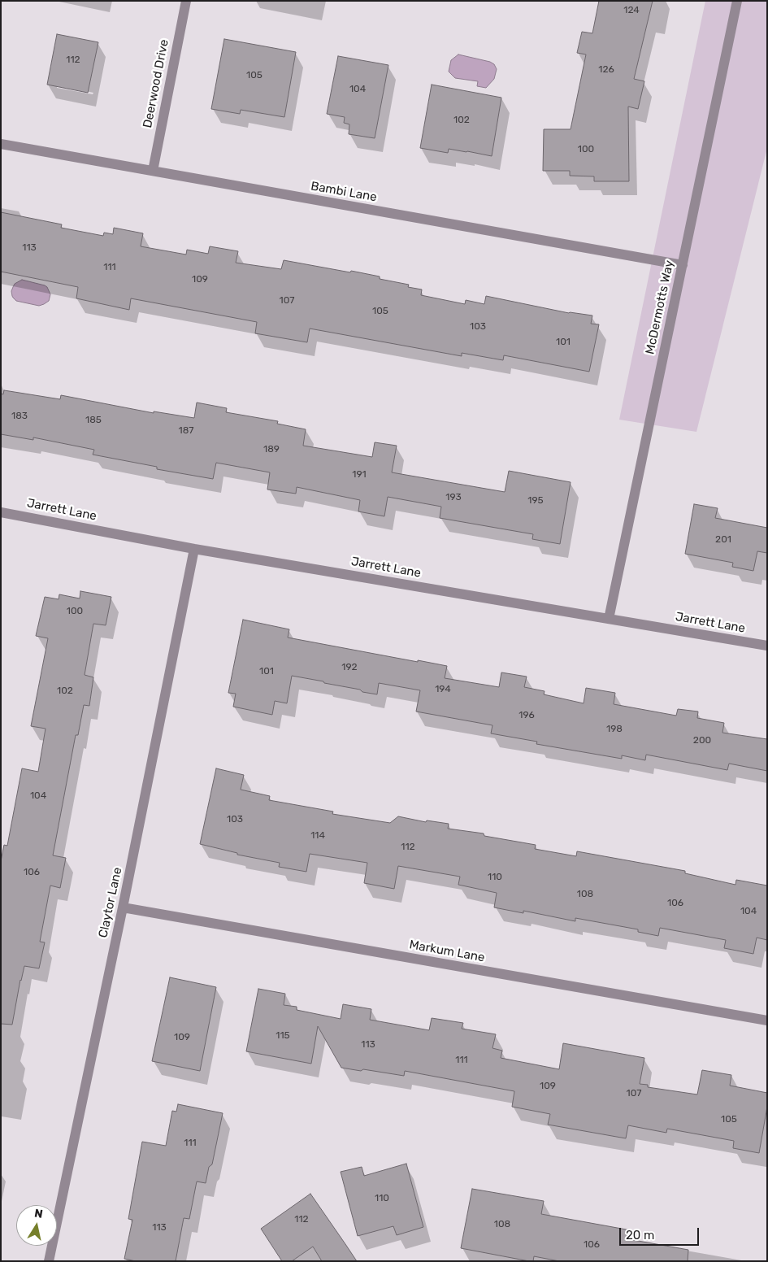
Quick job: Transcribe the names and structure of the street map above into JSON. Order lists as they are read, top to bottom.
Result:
{
  "streets": {
    "street": [
      "Deerwood Drive",
      "Bambi Lane",
      "McDermotts Way",
      "Jarrett Lane",
      "Claytor Lane",
      "Markum Lane"
    ]
  },
  "crossings": [
    ["Deerwood Drive", "Bambi Lane"],
    ["Bambi Lane", "McDermotts Way"],
    ["McDermotts Way", "Jarrett Lane"],
    ["Jarrett Lane", "Claytor Lane"],
    ["Claytor Lane", "Markum Lane"]
  ],
  "house_numbers": [
    "124",
    "112",
    "126",
    "105",
    "104",
    "102",
    "100",
    "113",
    "111",
    "109",
    "107",
    "105",
    "103",
    "101",
    "183",
    "185",
    "187",
    "189",
    "191",
    "193",
    "195",
    "201",
    "100",
    "192",
    "101",
    "194",
    "102",
    "196",
    "198",
    "200",
    "104",
    "103",
    "114",
    "112",
    "106",
    "110",
    "108",
    "106",
    "104",
    "115",
    "109",
    "113",
    "111",
    "109",
    "107",
    "105",
    "111",
    "110",
    "112",
    "108",
    "113",
    "106"
  ],
  "scale_bar": "20 m",
  "north": "top"
}
